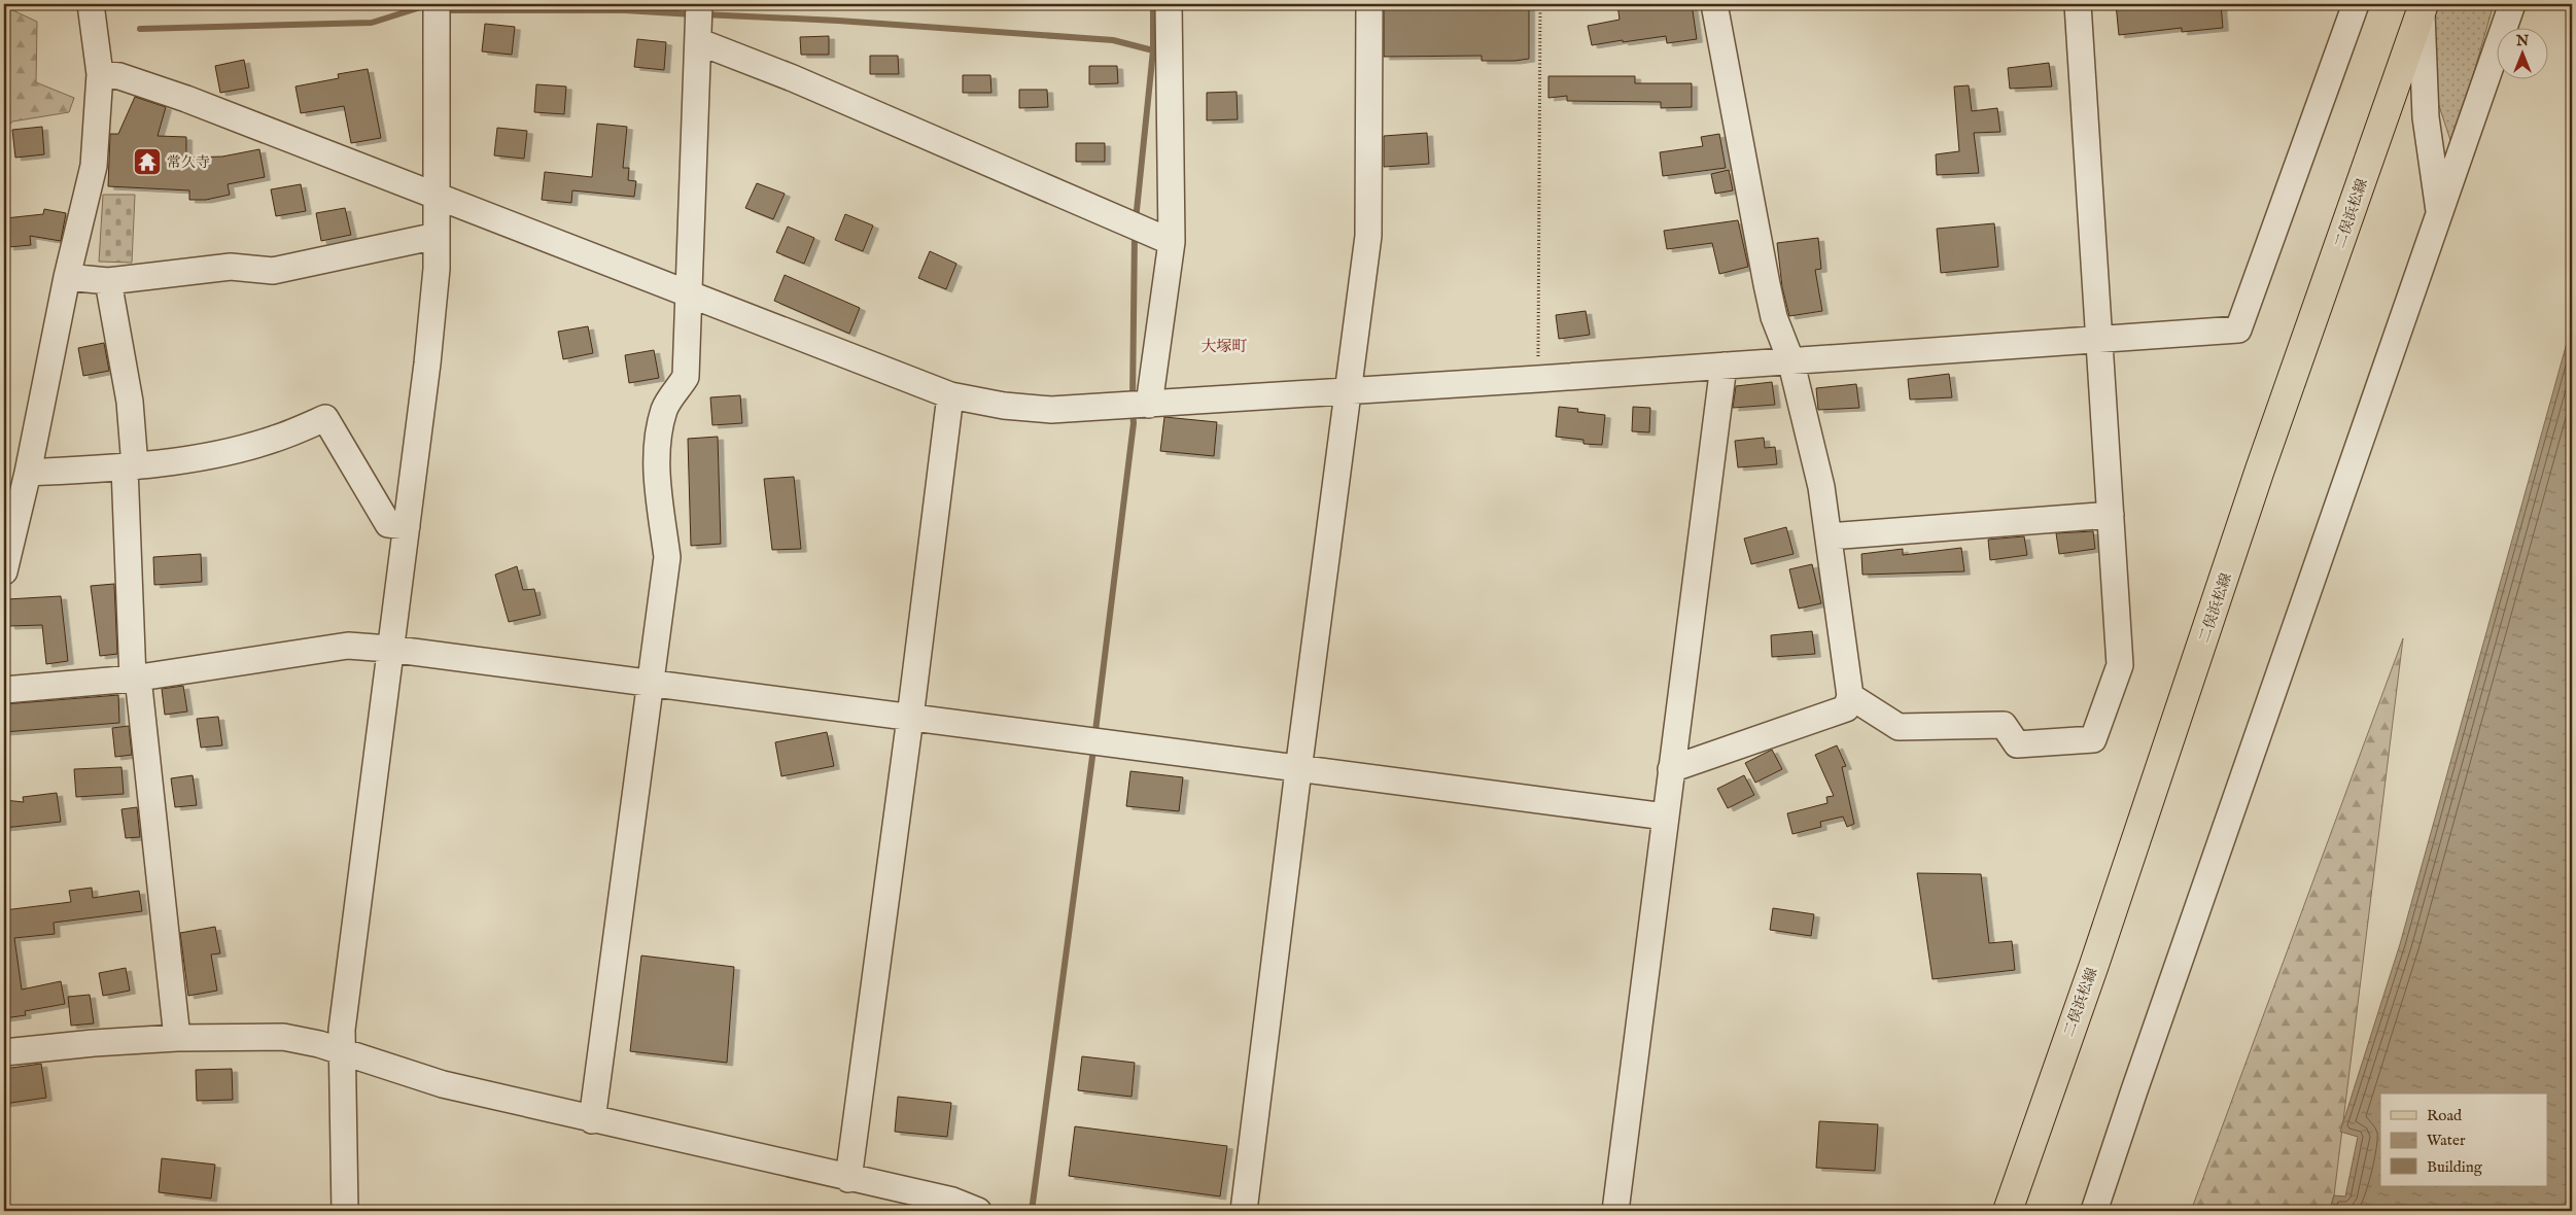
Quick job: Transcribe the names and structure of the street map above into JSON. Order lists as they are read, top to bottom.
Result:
{
  "streets": {
    "main road": ["二俣浜松線"]
  },
  "districts": ["大塚町"],
  "places": {
    "temple": ["常久寺"]
  },
  "legend": ["Road", "Water", "Building"],
  "north": "top"
}
